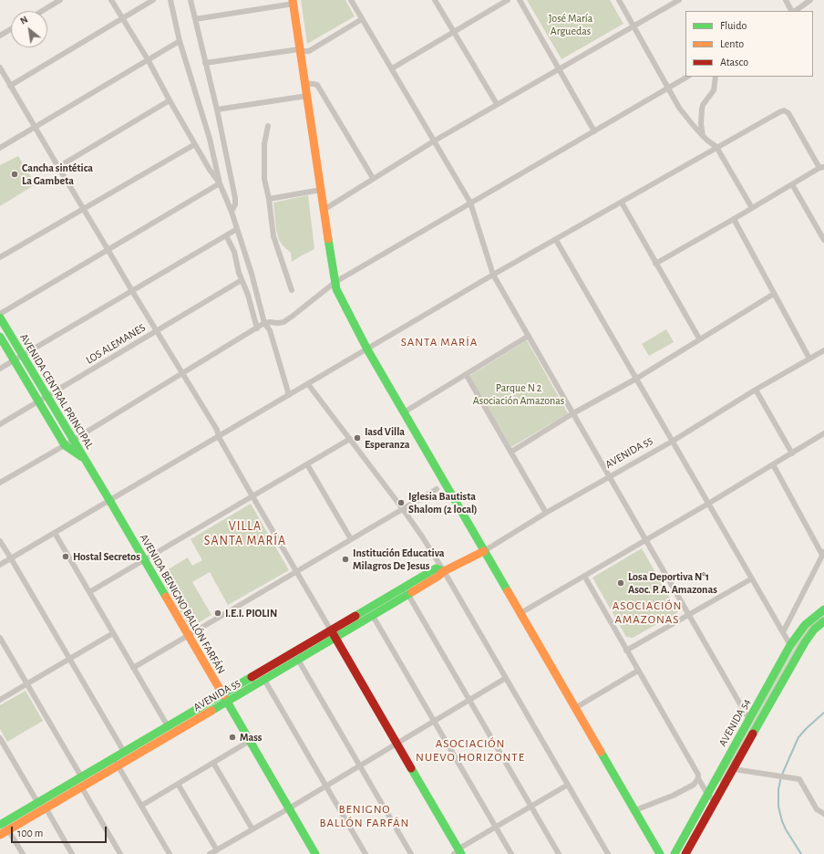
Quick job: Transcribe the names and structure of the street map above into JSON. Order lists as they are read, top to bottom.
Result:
{
  "streets": {
    "street": [
      "LOS ALEMANES",
      "AVENIDA CENTRAL PRINCIPAL",
      "AVENIDA 55",
      "AVENIDA BENIGNO BALLÓN FARFÁN",
      "AVENIDA 54"
    ]
  },
  "crossings": [
    ["LOS ALEMANES", "AVENIDA CENTRAL PRINCIPAL"],
    ["AVENIDA CENTRAL PRINCIPAL", "AVENIDA BENIGNO BALLÓN FARFÁN"],
    ["AVENIDA 55", "AVENIDA BENIGNO BALLÓN FARFÁN"]
  ],
  "districts": [
    "SANTA MARÍA",
    "VILLA SANTA MARÍA",
    "ASOCIACIÓN AMAZONAS",
    "ASOCIACIÓN NUEVO HORIZONTE",
    "BENIGNO BALLÓN FARFÁN"
  ],
  "parks": ["José María Arguedas", "Parque N 2 Asociación Amazonas"],
  "places": [
    "Cancha sintética La Gambeta",
    "Iasd Villa Esperanza",
    "Iglesia Bautista Shalom (2 local)",
    "Hostal Secretos",
    "Institución Educativa Milagros De Jesus",
    "Losa Deportiva N°1 Asoc. P. A. Amazonas",
    "I.E.I. PIOLIN",
    "Mass"
  ],
  "legend": ["Fluido", "Lento", "Atasco"],
  "scale_bar": "100 m",
  "north": "top left"
}
